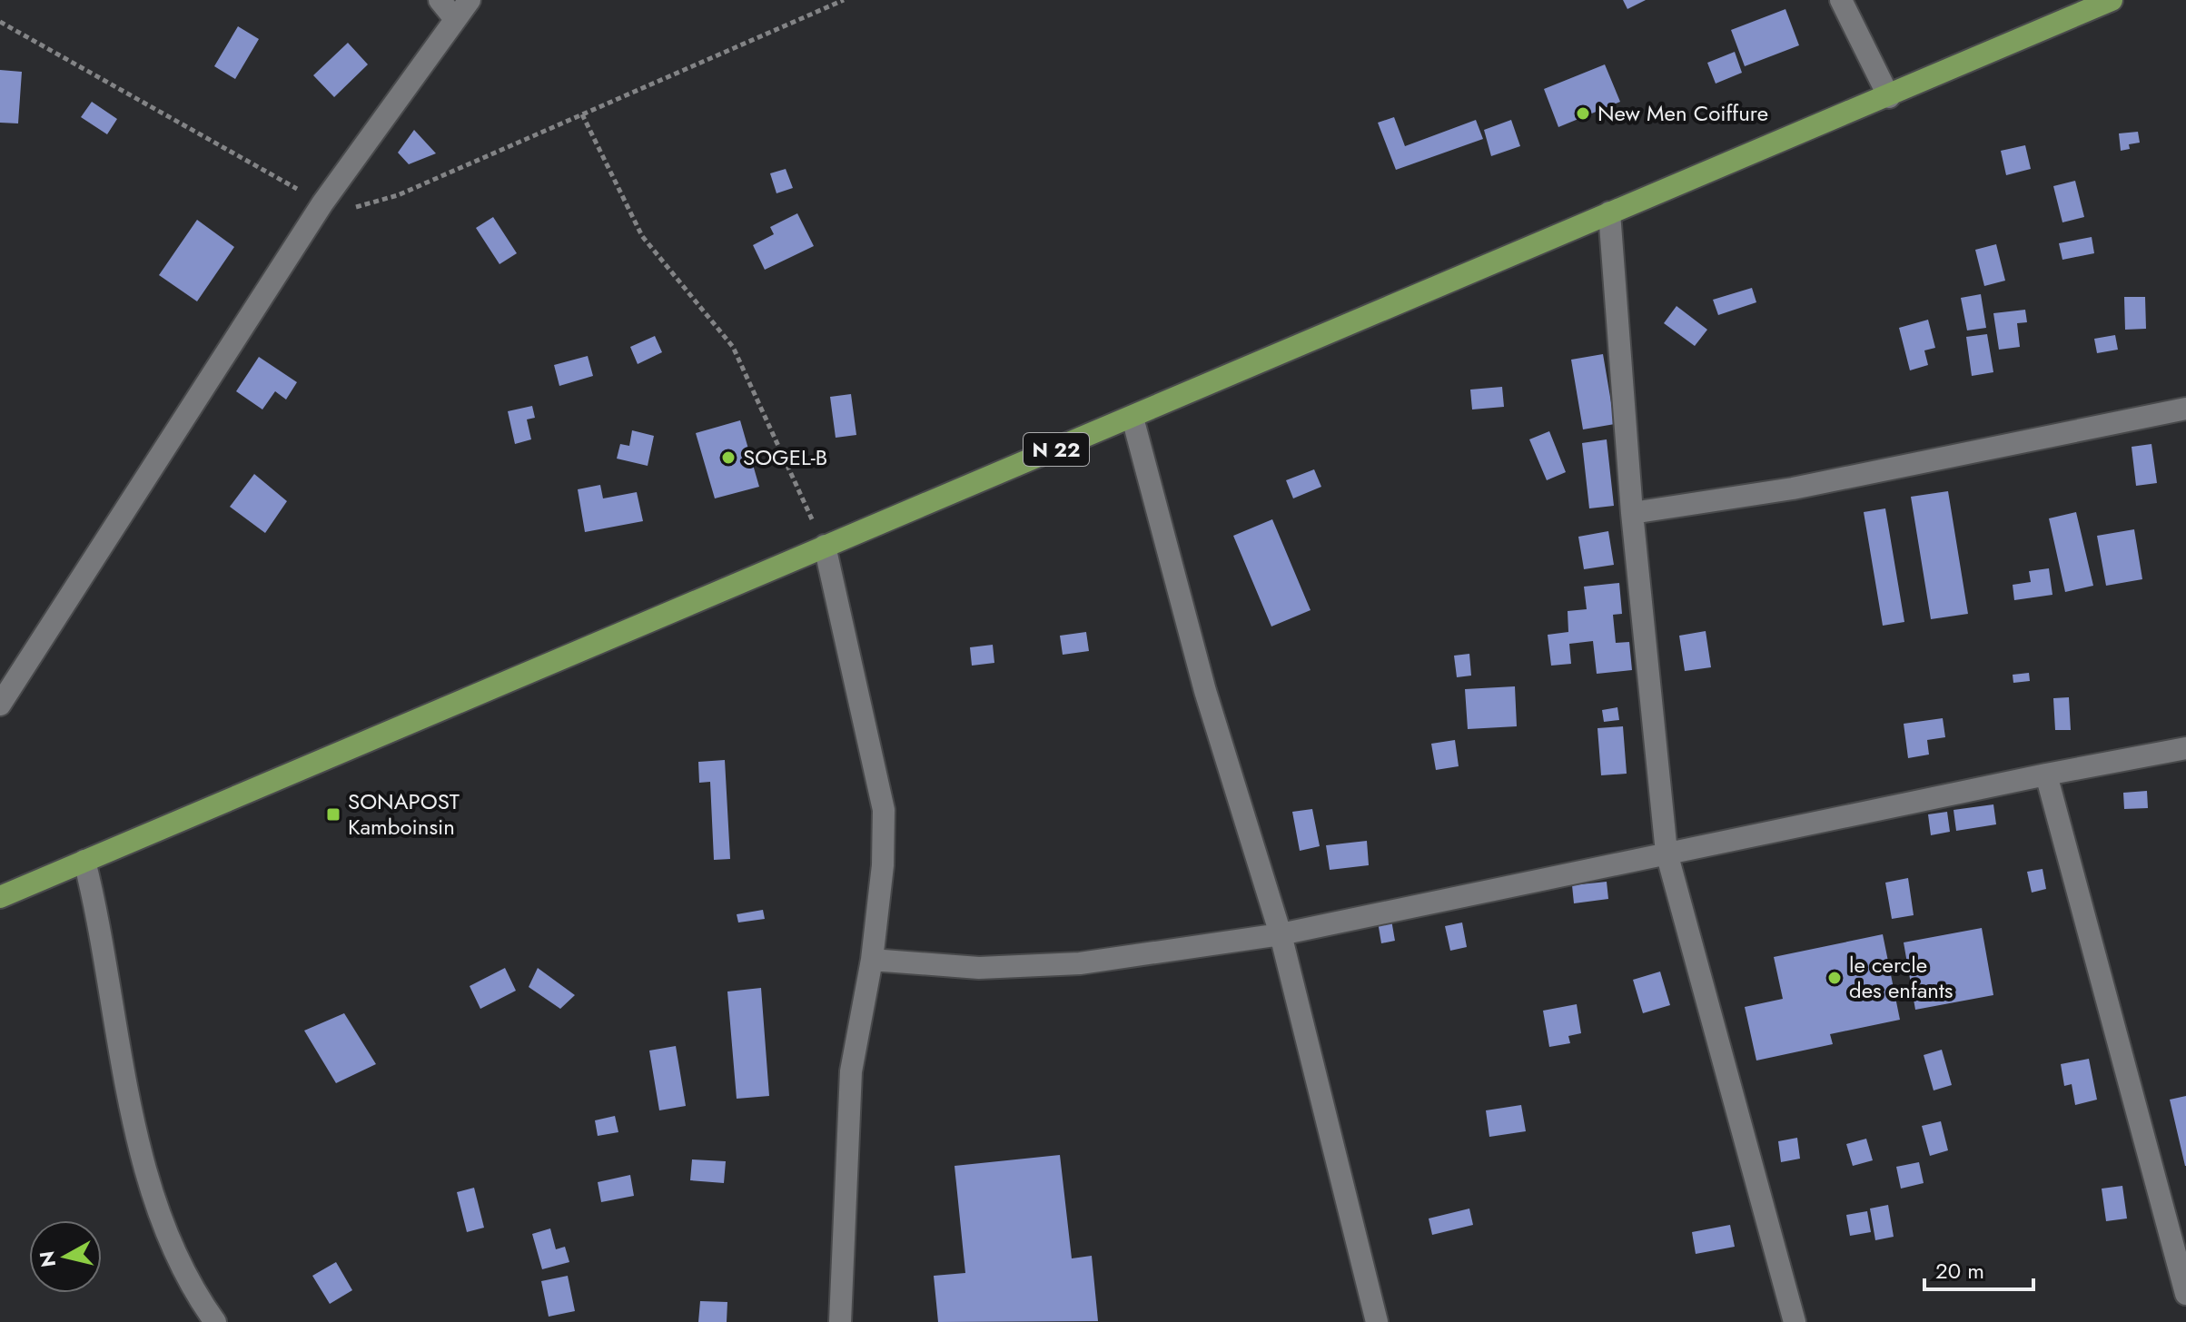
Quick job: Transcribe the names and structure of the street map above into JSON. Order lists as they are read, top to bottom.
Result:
{
  "streets": {
    "main road": ["N 22"]
  },
  "places": {
    "other": ["New Men Coiffure", "SOGEL-B", "le cercle des enfants"],
    "transit": ["SONAPOST Kamboinsin"]
  },
  "scale_bar": "20 m",
  "north": "left"
}
